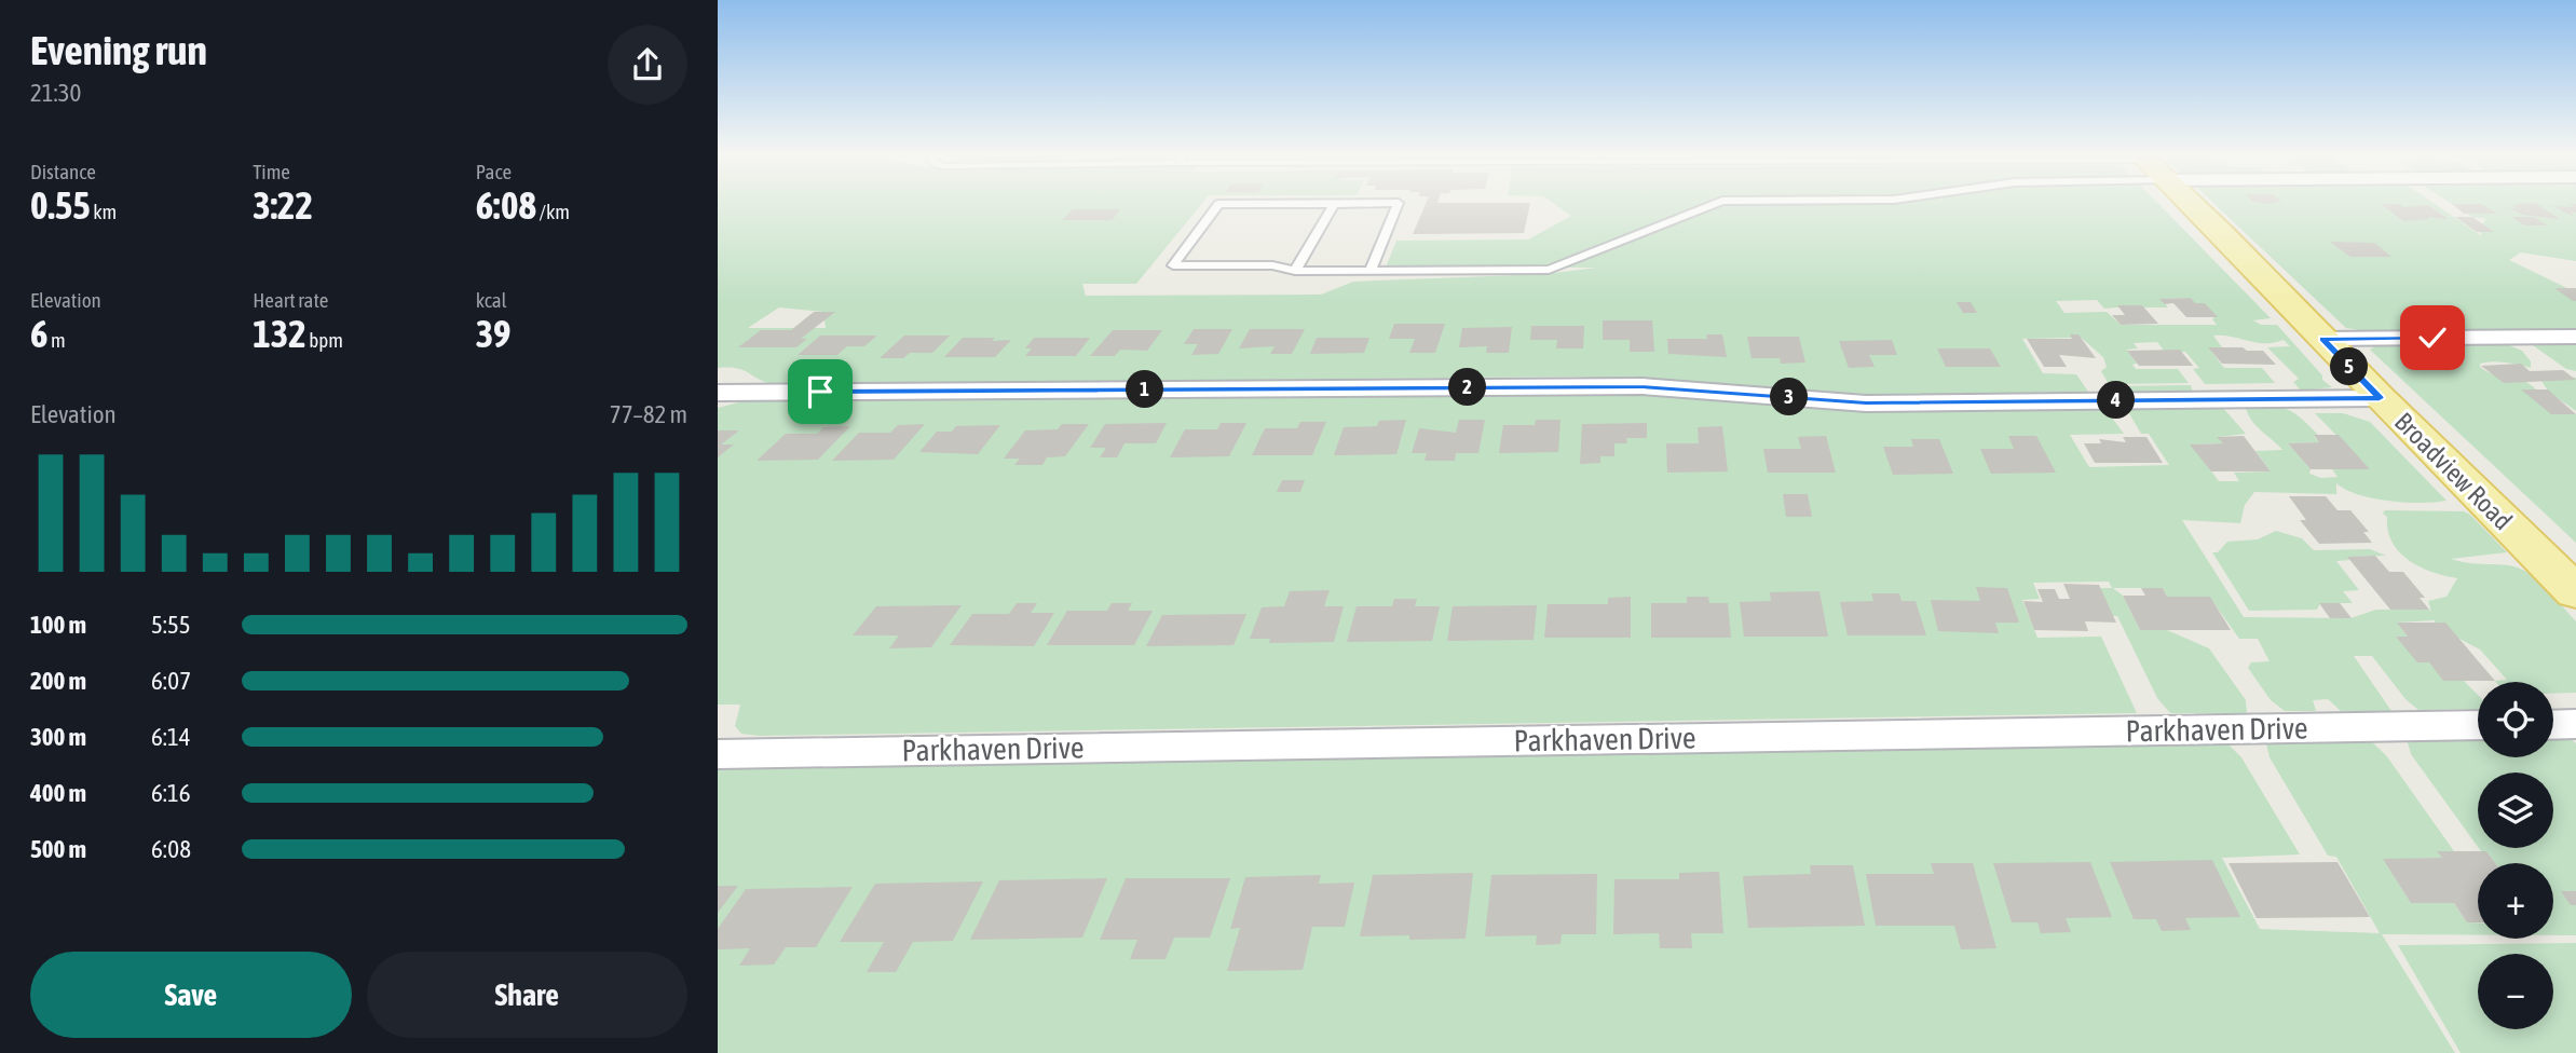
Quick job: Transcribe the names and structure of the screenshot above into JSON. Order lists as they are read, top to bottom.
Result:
{
  "streets": {
    "main road": ["Broadview Road"],
    "street": ["Parkhaven Drive"]
  },
  "page": {
    "heading": ["Evening run", "21:30"],
    "stats": [
      ["Distance", "0.55 km"],
      ["Time", "3:22"],
      ["Pace", "6:08 /km"],
      ["Elevation", "6 m"],
      ["Heart rate", "132 bpm"],
      ["kcal", "39"]
    ],
    "pins": [
      "5",
      "2",
      "1",
      "3",
      "4"
    ],
    "chart": ["Elevation", "77–82 m"],
    "list": [
      {
        "name": "100 m",
        "note": "5:55"
      },
      {
        "name": "200 m",
        "note": "6:07"
      },
      {
        "name": "300 m",
        "note": "6:14"
      },
      {
        "name": "400 m",
        "note": "6:16"
      },
      {
        "name": "500 m",
        "note": "6:08"
      }
    ],
    "map_buttons": ["+", "−"],
    "buttons": ["Save", "Share"]
  }
}
